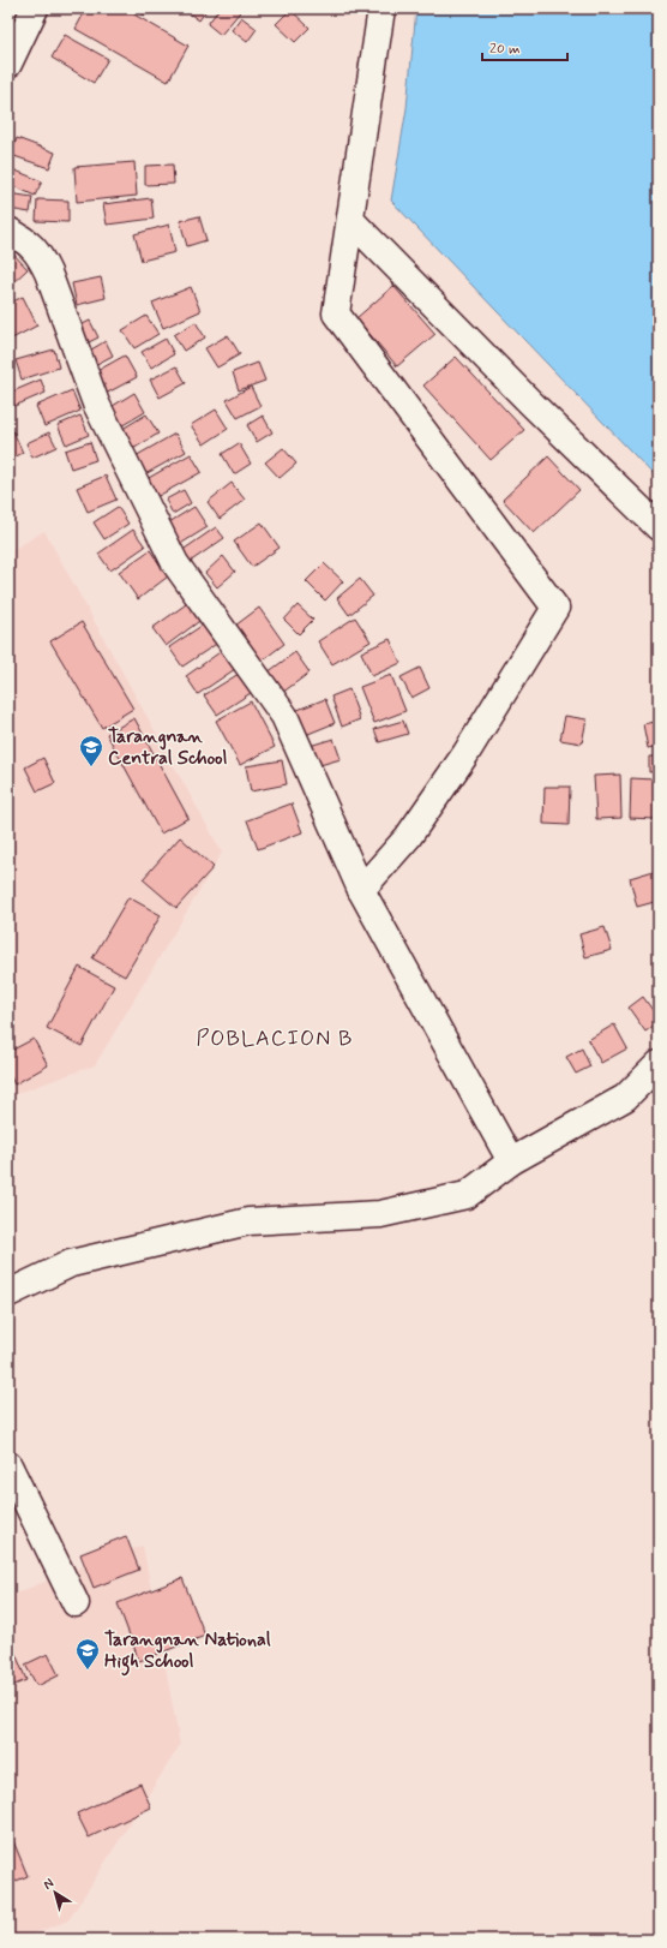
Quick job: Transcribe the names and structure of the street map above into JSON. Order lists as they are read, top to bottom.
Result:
{
  "districts": ["POBLACION B"],
  "places": {
    "school or university": ["Tarangnan Central School", "Tarangnan National High School"]
  },
  "scale_bar": "20 m",
  "north": "top left"
}
